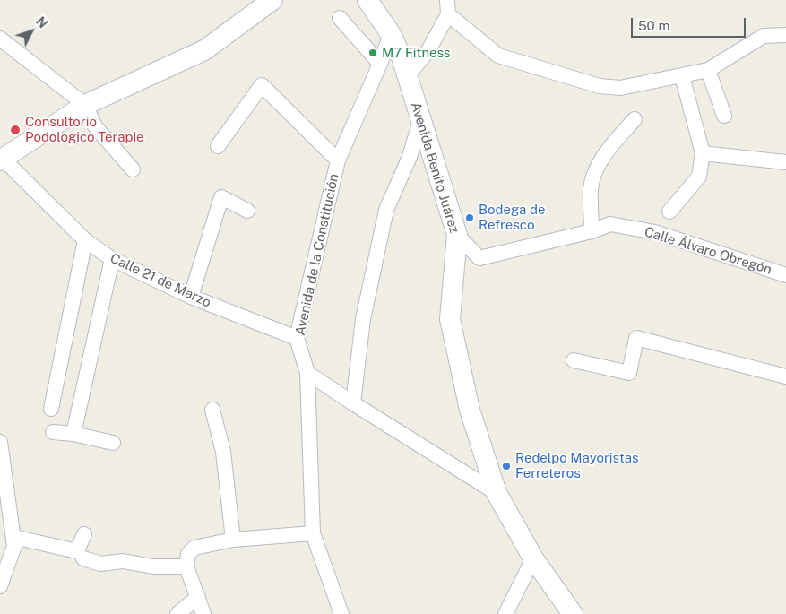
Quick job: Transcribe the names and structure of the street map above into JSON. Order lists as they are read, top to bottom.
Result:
{
  "streets": {
    "main road": ["Avenida Benito Juárez"],
    "street": ["Calle Álvaro Obregón", "Avenida de la Constitución", "Calle 21 de Marzo"]
  },
  "crossings": [
    ["Avenida Benito Juárez", "Calle Álvaro Obregón"],
    ["Avenida Benito Juárez", "Avenida de la Constitución"],
    ["Avenida de la Constitución", "Calle 21 de Marzo"]
  ],
  "places": [
    "M7 Fitness",
    "Consultorio Podologico Terapie",
    "Bodega de Refresco",
    "Redelpo Mayoristas Ferreteros"
  ],
  "scale_bar": "50 m",
  "north": "top right"
}
